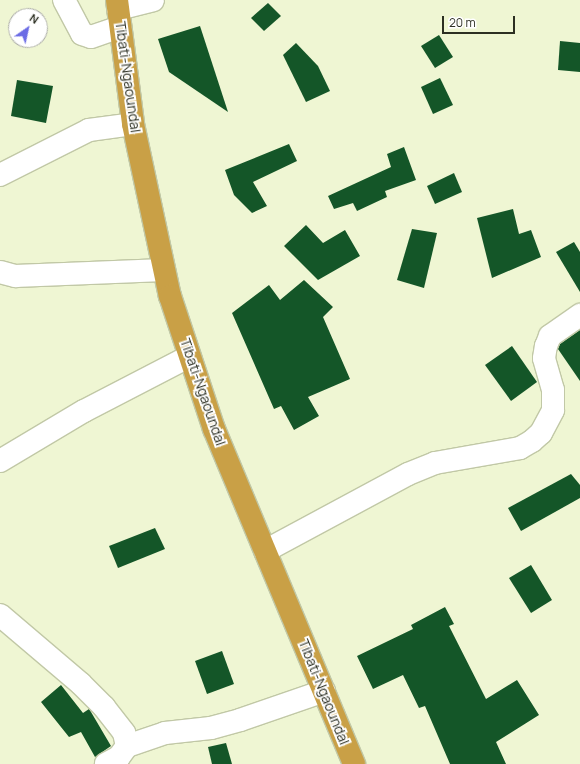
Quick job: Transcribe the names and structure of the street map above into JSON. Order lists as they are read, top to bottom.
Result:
{
  "streets": {
    "highway": ["Tibati-Ngaoundal"]
  },
  "scale_bar": "20 m",
  "north": "top right"
}
